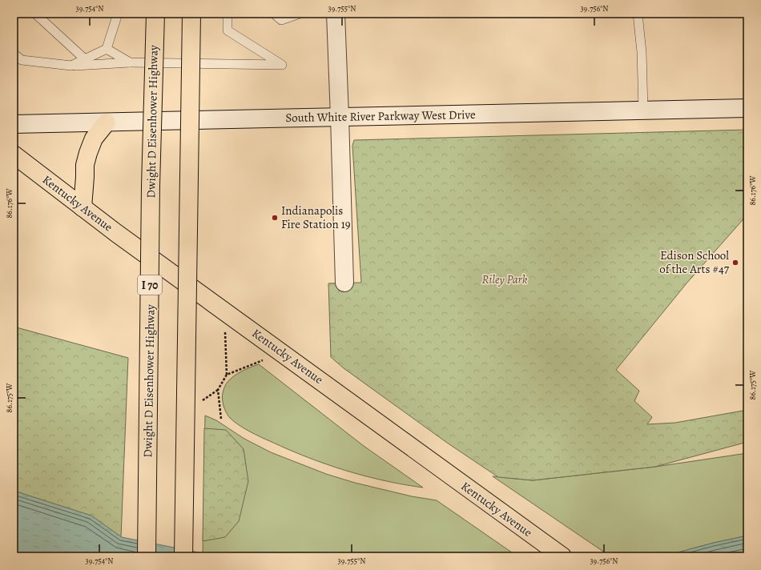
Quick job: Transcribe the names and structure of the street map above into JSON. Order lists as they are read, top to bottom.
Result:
{
  "streets": {
    "main road": ["Dwight D Eisenhower Highway", "Kentucky Avenue", "I 70"],
    "street": ["South White River Parkway West Drive"]
  },
  "parks": ["Riley Park"],
  "places": ["Indianapolis Fire Station 19", "Edison School of the Arts #47"],
  "coordinates": [
    "39.754°N",
    "39.755°N",
    "39.756°N",
    "86.176°W",
    "86.175°W"
  ]
}
